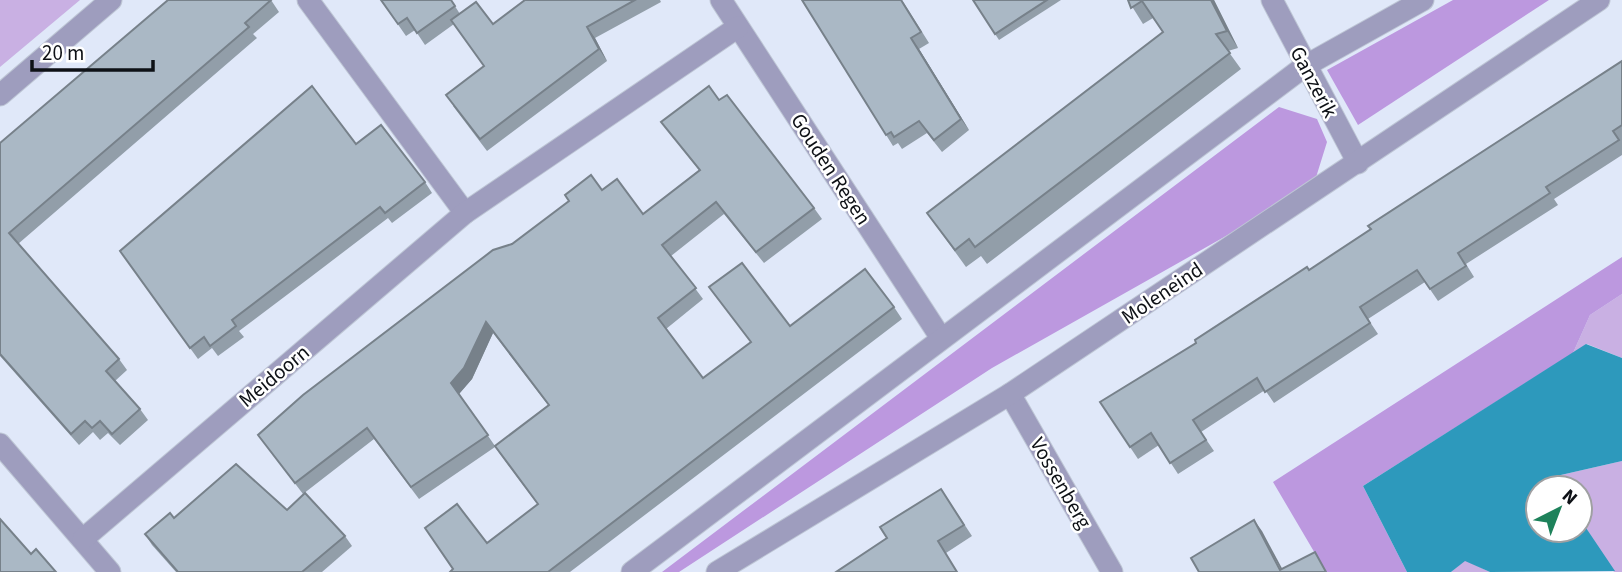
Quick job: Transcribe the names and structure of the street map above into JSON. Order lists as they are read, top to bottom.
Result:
{
  "streets": {
    "street": [
      "Ganzerik",
      "Gouden Regen",
      "Moleneind",
      "Meidoorn",
      "Vossenberg"
    ]
  },
  "crossings": [
    ["Ganzerik", "Moleneind"],
    ["Gouden Regen", "Meidoorn"],
    ["Moleneind", "Vossenberg"]
  ],
  "scale_bar": "20 m",
  "north": "top right"
}
